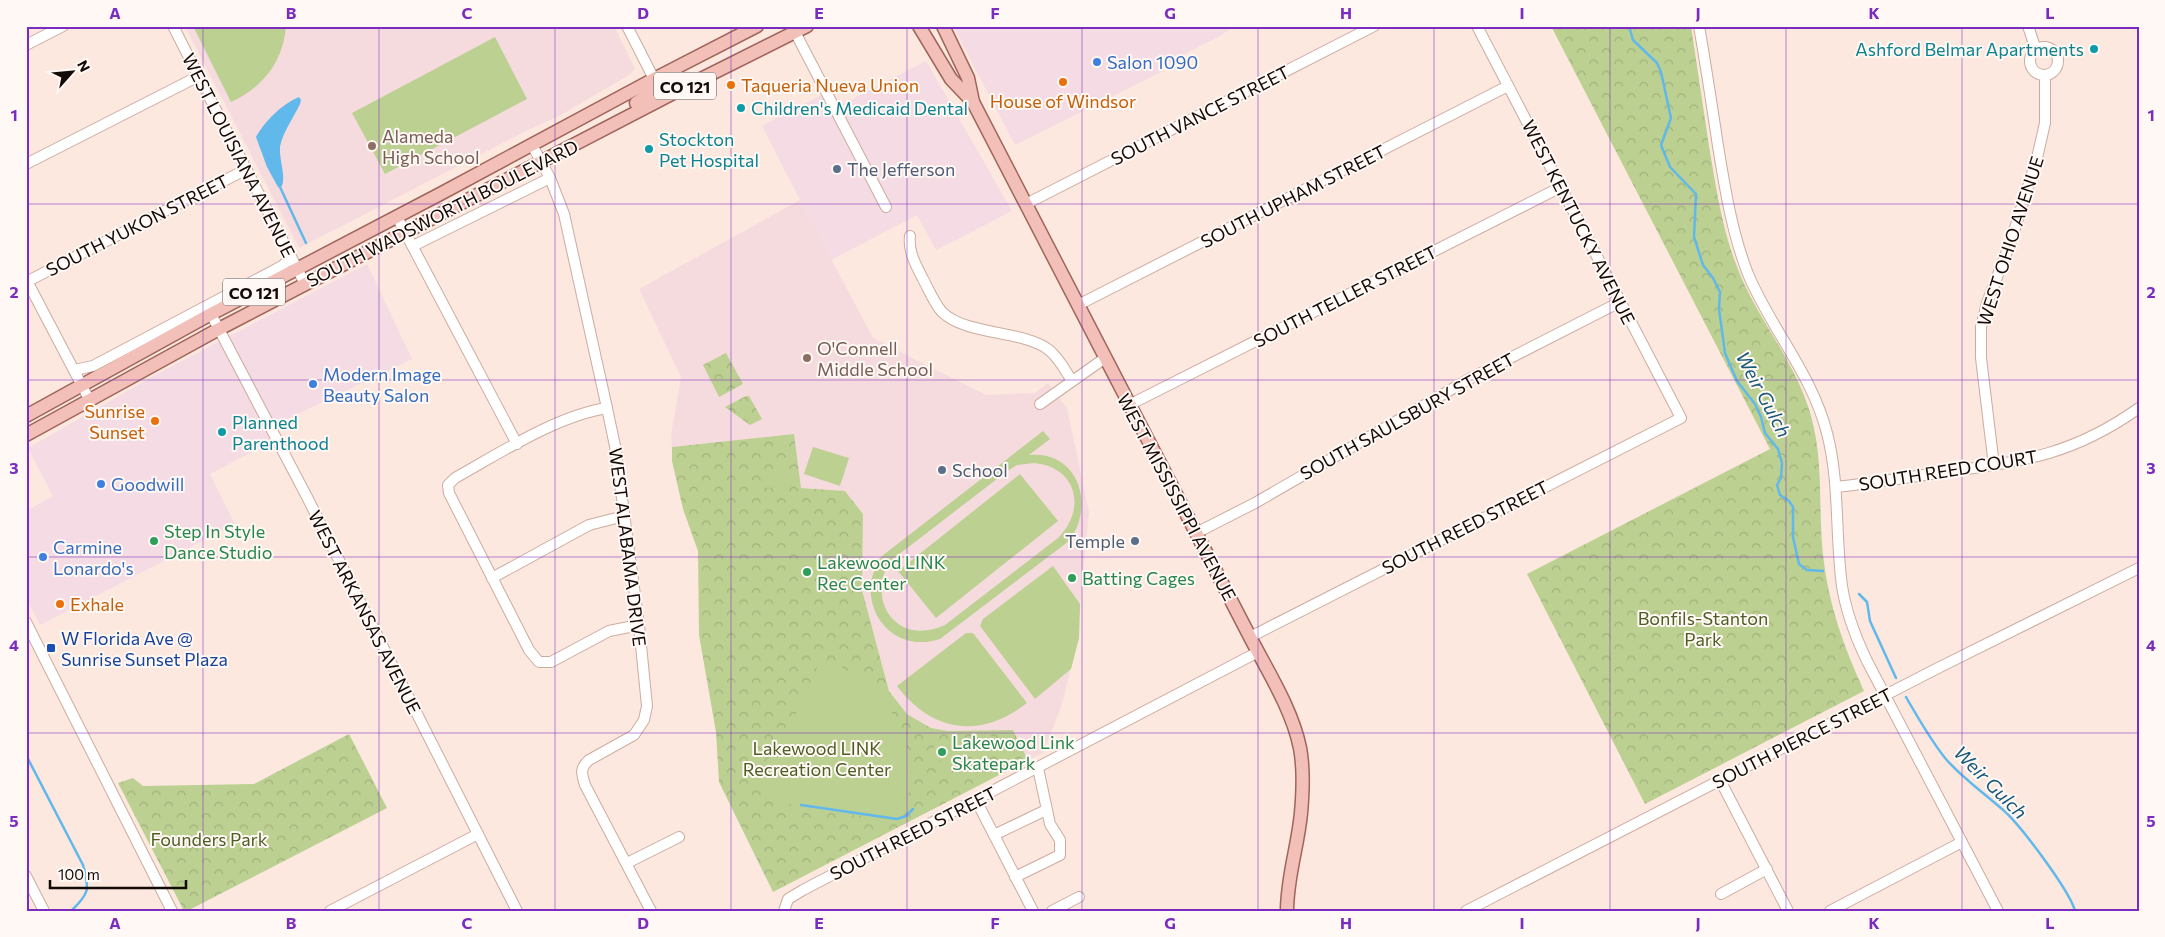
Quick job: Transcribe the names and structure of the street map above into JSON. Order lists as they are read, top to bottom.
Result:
{
  "streets": {
    "main road": ["CO 121", "SOUTH WADSWORTH BOULEVARD", "WEST MISSISSIPPI AVENUE"],
    "street": [
      "SOUTH VANCE STREET",
      "WEST LOUISIANA AVENUE",
      "SOUTH UPHAM STREET",
      "WEST KENTUCKY AVENUE",
      "SOUTH YUKON STREET",
      "WEST OHIO AVENUE",
      "SOUTH TELLER STREET",
      "SOUTH SAULSBURY STREET",
      "SOUTH REED COURT",
      "SOUTH REED STREET",
      "WEST ALABAMA DRIVE",
      "WEST ARKANSAS AVENUE",
      "SOUTH PIERCE STREET"
    ]
  },
  "crossings": [
    ["SOUTH VANCE STREET", "WEST MISSISSIPPI AVENUE"],
    ["WEST LOUISIANA AVENUE", "SOUTH WADSWORTH BOULEVARD"],
    ["WEST LOUISIANA AVENUE", "SOUTH YUKON STREET"],
    ["SOUTH UPHAM STREET", "WEST KENTUCKY AVENUE"],
    ["SOUTH UPHAM STREET", "WEST MISSISSIPPI AVENUE"],
    ["SOUTH WADSWORTH BOULEVARD", "WEST ALABAMA DRIVE"],
    ["SOUTH WADSWORTH BOULEVARD", "WEST ARKANSAS AVENUE"],
    ["WEST KENTUCKY AVENUE", "SOUTH TELLER STREET"],
    ["WEST KENTUCKY AVENUE", "SOUTH SAULSBURY STREET"],
    ["WEST KENTUCKY AVENUE", "SOUTH REED STREET"],
    ["WEST OHIO AVENUE", "SOUTH REED COURT"],
    ["SOUTH TELLER STREET", "WEST MISSISSIPPI AVENUE"],
    ["SOUTH SAULSBURY STREET", "WEST MISSISSIPPI AVENUE"],
    ["WEST MISSISSIPPI AVENUE", "SOUTH REED STREET"]
  ],
  "water": ["Weir Gulch"],
  "parks": ["Bonfils-Stanton Park", "Lakewood LINK Recreation Center", "Founders Park"],
  "places": {
    "other": [
      "Ashford Belmar Apartments",
      "Salon 1090",
      "House of Windsor",
      "Taqueria Nueva Union",
      "Children's Medicaid Dental",
      "Alameda High School",
      "Stockton Pet Hospital",
      "The Jefferson",
      "O'Connell Middle School",
      "Modern Image Beauty Salon",
      "Sunrise Sunset",
      "Planned Parenthood",
      "School",
      "Goodwill",
      "Step In Style Dance Studio",
      "Temple",
      "Carmine Lonardo's",
      "Lakewood LINK Rec Center",
      "Batting Cages",
      "Exhale",
      "Lakewood Link Skatepark"
    ],
    "transit": ["W Florida Ave @ Sunrise Sunset Plaza"]
  },
  "scale_bar": "100 m",
  "north": "top right",
  "grid": {
    "columns": [
      "A",
      "B",
      "C",
      "D",
      "E",
      "F",
      "G",
      "H",
      "I",
      "J",
      "K",
      "L"
    ],
    "rows": [
      "1",
      "2",
      "3",
      "4",
      "5"
    ]
  }
}
